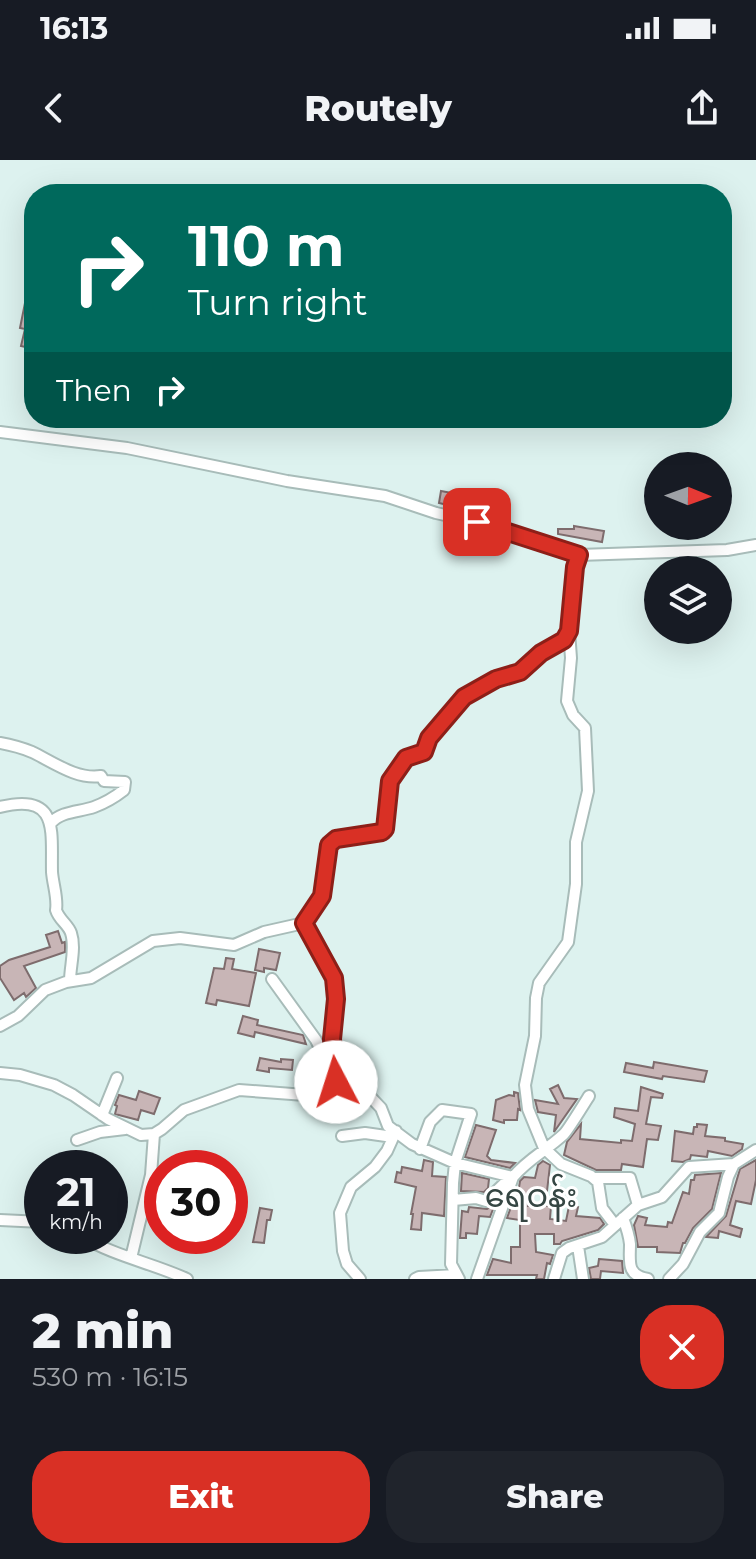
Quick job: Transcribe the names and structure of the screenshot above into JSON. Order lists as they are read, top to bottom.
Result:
{
  "districts": ["ရေဝန်း"],
  "north": "right",
  "page": {
    "status": "16:13",
    "header": "Routely",
    "turn": ["110 m", "Turn right"],
    "then": "Then",
    "speed": "21 km/h",
    "limit": "30",
    "heading": ["2 min", "530 m · 16:15"],
    "buttons": ["Exit", "Share"]
  }
}
